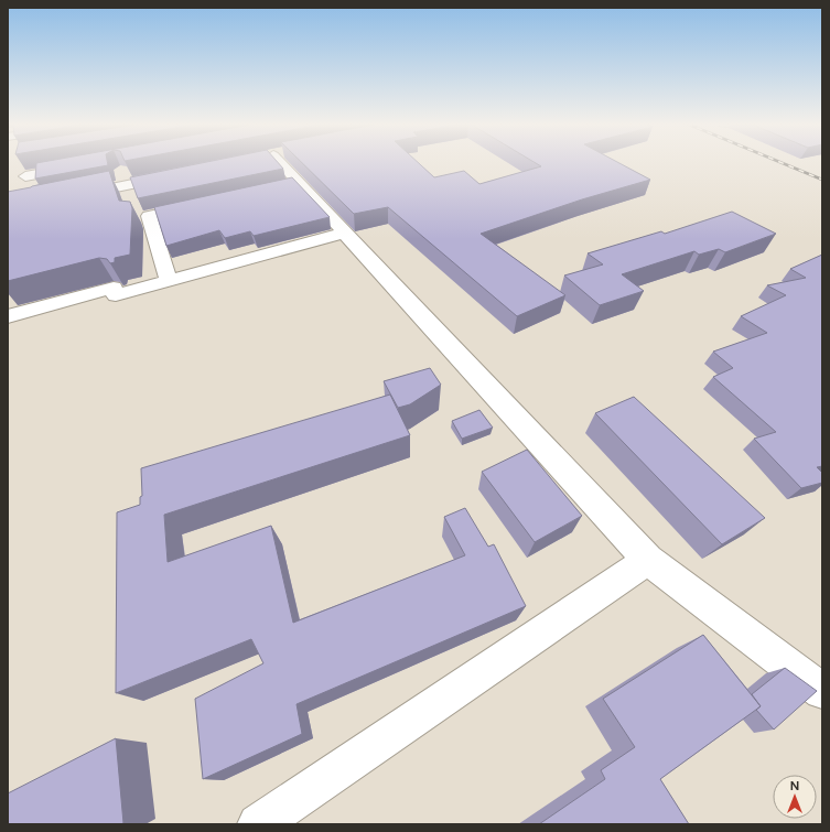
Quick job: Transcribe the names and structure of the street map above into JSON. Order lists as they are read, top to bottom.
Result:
{
  "north": "top"
}
